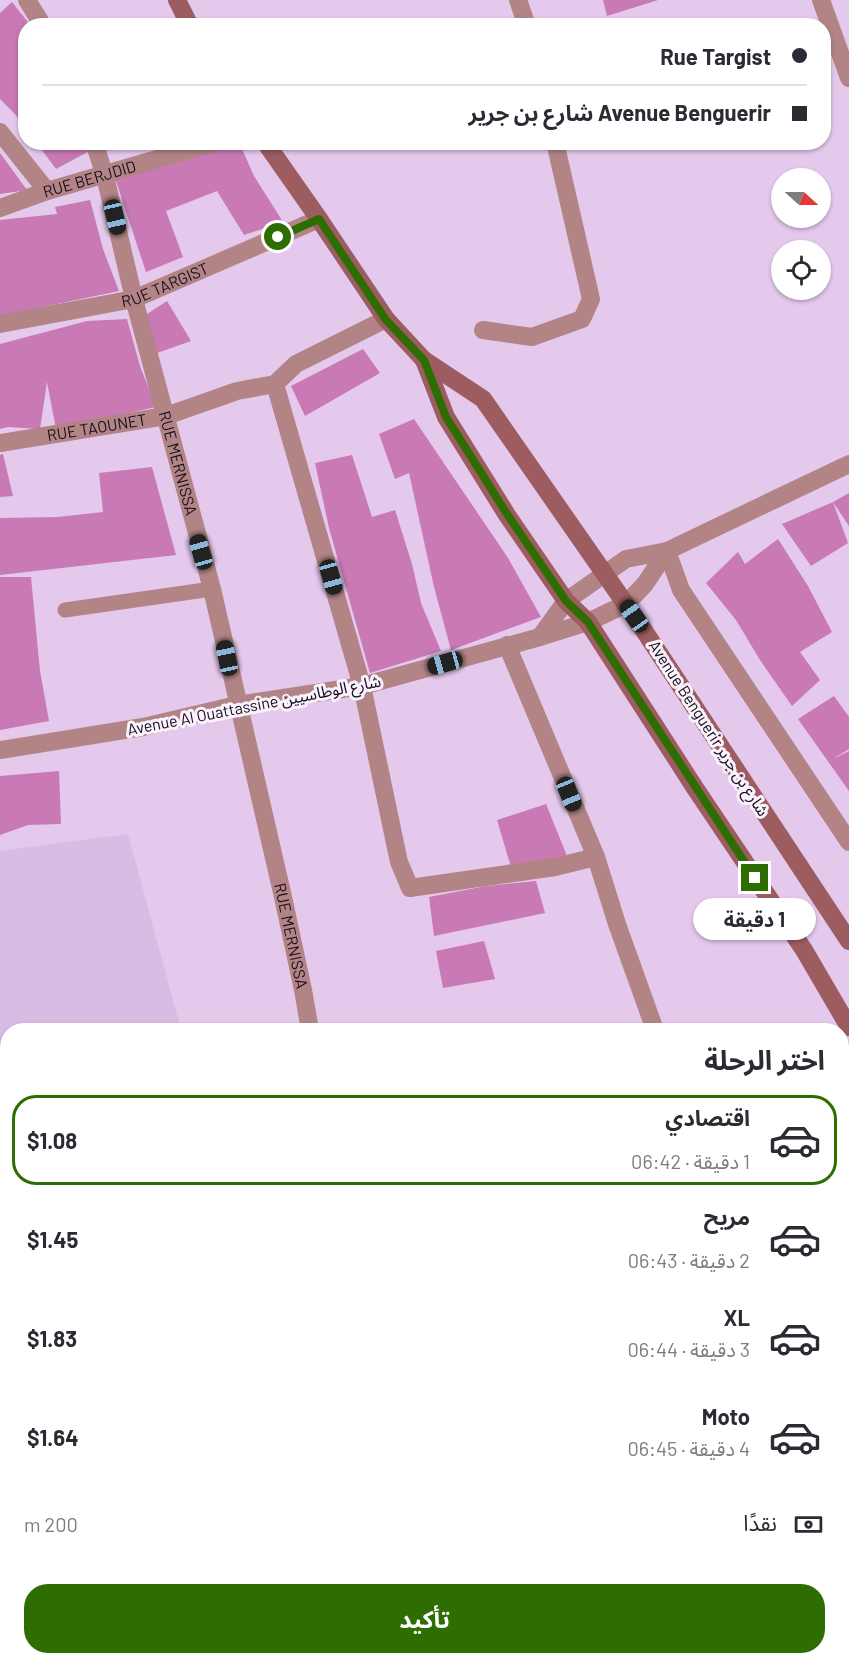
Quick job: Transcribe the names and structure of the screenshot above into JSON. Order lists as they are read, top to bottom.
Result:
{
  "streets": {
    "main road": ["Avenue Benguerir شارع بن جرير"],
    "street": [
      "RUE BERJDID",
      "RUE TARGIST",
      "RUE TAOUNET",
      "RUE MERNISSA",
      "Avenue Al Ouattassine شارع الوطاسيين"
    ]
  },
  "crossings": [
    ["RUE BERJDID", "RUE MERNISSA"],
    ["RUE TARGIST", "RUE MERNISSA"],
    ["RUE TARGIST", "Avenue Benguerir شارع بن جرير"],
    ["RUE TAOUNET", "RUE MERNISSA"],
    ["RUE MERNISSA", "Avenue Al Ouattassine شارع الوطاسيين"],
    ["Avenue Al Ouattassine شارع الوطاسيين", "Avenue Benguerir شارع بن جرير"]
  ],
  "north": "right",
  "page": {
    "banner": ["Rue Targist", "Avenue Benguerir شارع بن جرير"],
    "bubble": "1 دقيقة",
    "heading": "اختر الرحلة",
    "list": [
      {
        "name": "اقتصادي",
        "note": "1 دقيقة · 06:42",
        "value": "$1.08"
      },
      {
        "name": "مريح",
        "note": "2 دقيقة · 06:43",
        "value": "$1.45"
      },
      {
        "name": "XL",
        "note": "3 دقيقة · 06:44",
        "value": "$1.83"
      },
      {
        "name": "Moto",
        "note": "4 دقيقة · 06:45",
        "value": "$1.64"
      }
    ],
    "pay": ["نقدًا", "200 m"],
    "buttons": "تأكيد"
  }
}
